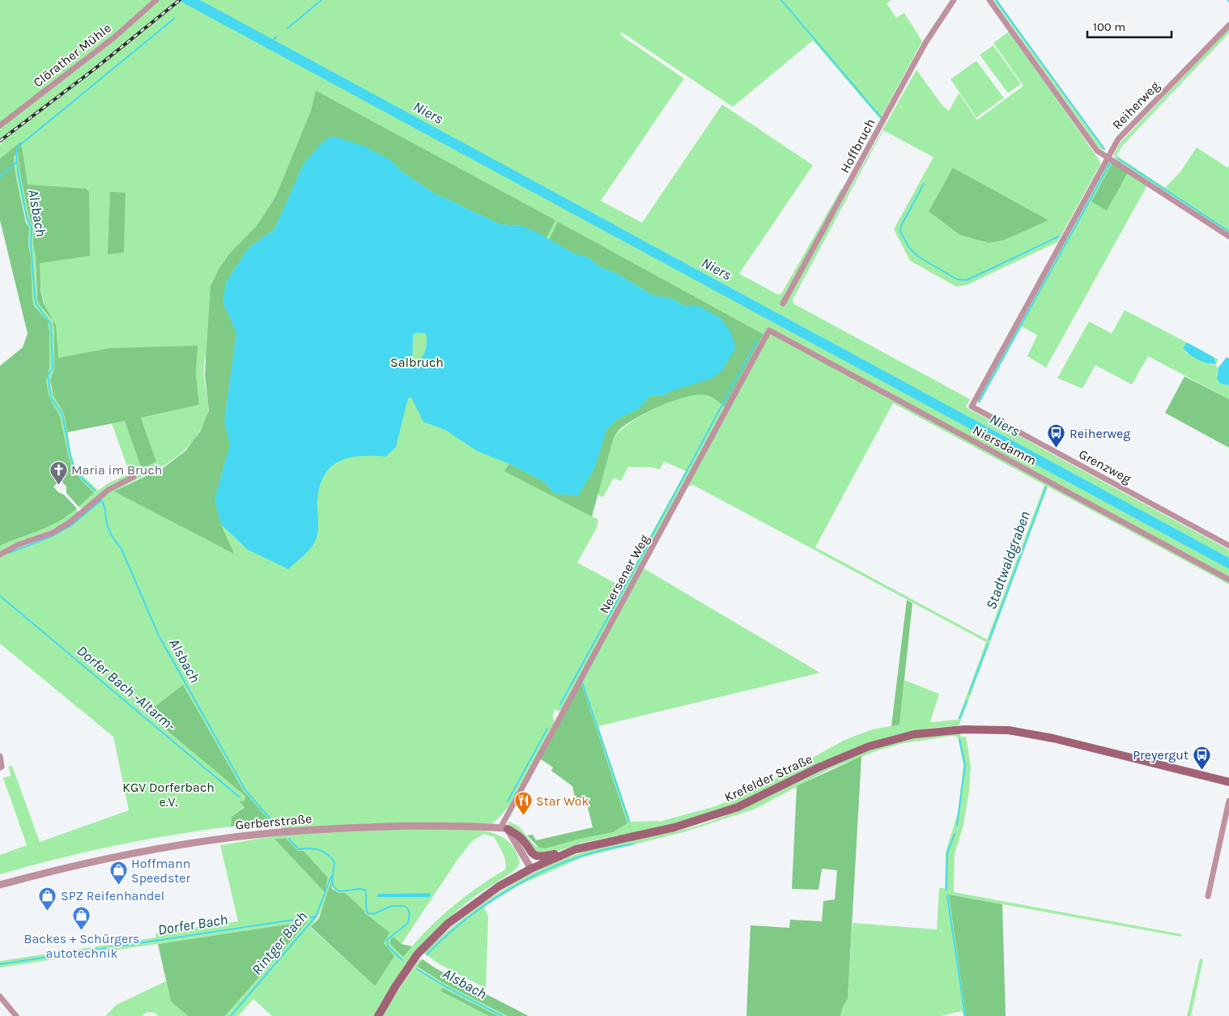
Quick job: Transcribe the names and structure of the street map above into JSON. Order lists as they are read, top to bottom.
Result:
{
  "streets": {
    "main road": ["Krefelder Straße"],
    "street": [
      "Clörather Mühle",
      "Reiherweg",
      "Hoffbruch",
      "Niersdamm",
      "Grenzweg",
      "Neersener Weg",
      "Gerberstraße"
    ]
  },
  "crossings": [
    ["Reiherweg", "Grenzweg"],
    ["Niersdamm", "Neersener Weg"],
    ["Neersener Weg", "Gerberstraße"]
  ],
  "water": [
    "Niers",
    "Alsbach",
    "Stadtwaldgraben",
    "Dorfer Bach -Altarm-",
    "Dorfer Bach",
    "Rintger Bach"
  ],
  "parks": ["Salbruch", "KGV Dorferbach e.V."],
  "places": {
    "bus stop": ["Reiherweg", "Preyergut"],
    "church": ["Maria im Bruch"],
    "restaurant": ["Star Wok"],
    "shop": ["Hoffmann Speedster", "SPZ Reifenhandel", "Backes + Schürgers autotechnik"]
  },
  "scale_bar": "100 m"
}
